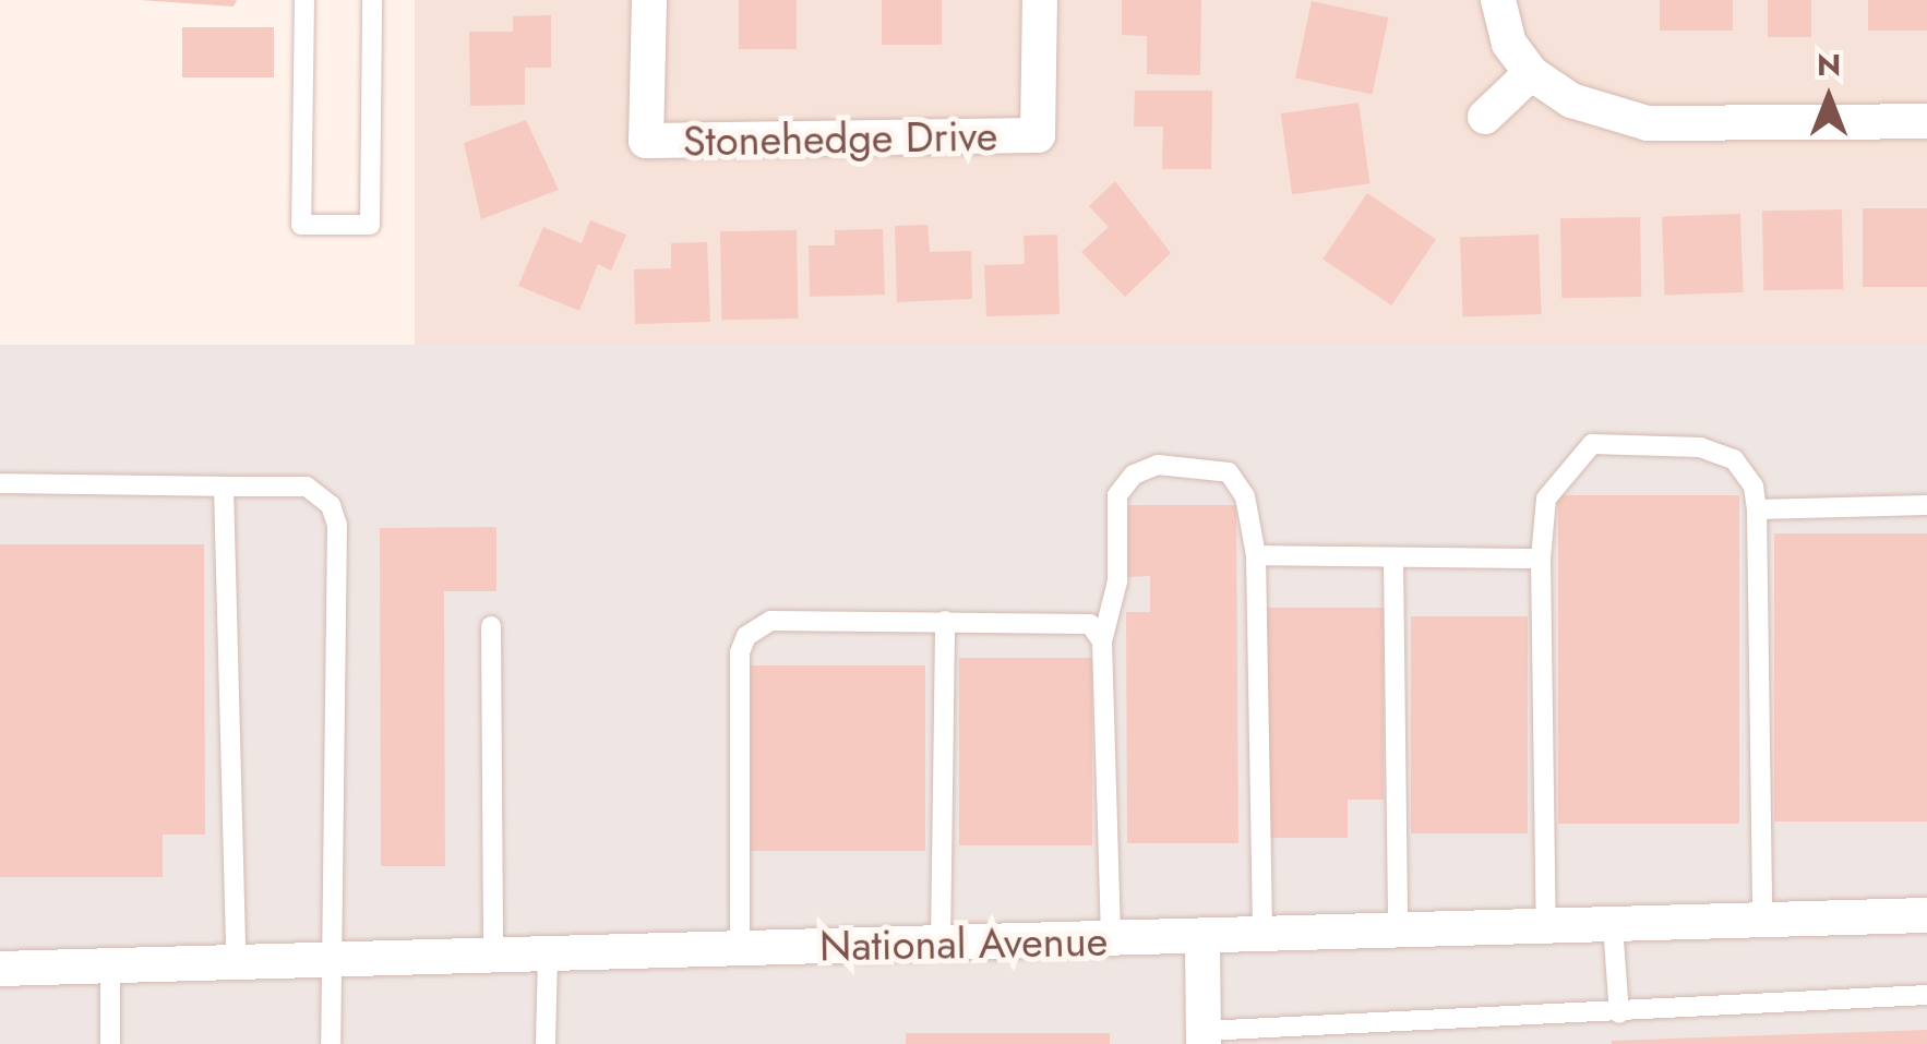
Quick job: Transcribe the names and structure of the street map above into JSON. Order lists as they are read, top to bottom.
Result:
{
  "streets": {
    "street": ["Stonehedge Drive", "National Avenue"]
  },
  "north": "top"
}
